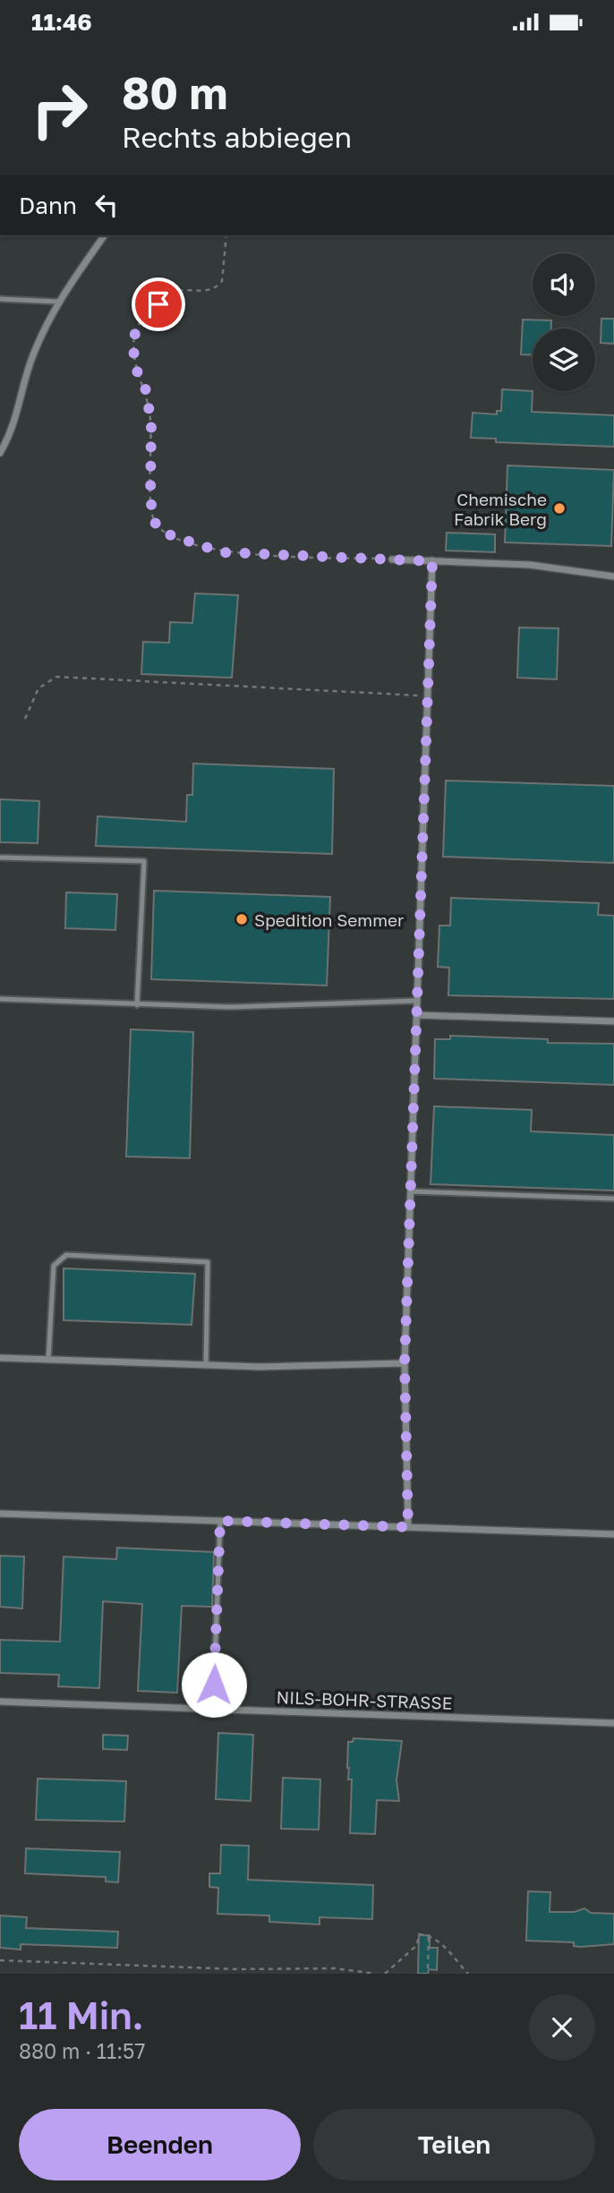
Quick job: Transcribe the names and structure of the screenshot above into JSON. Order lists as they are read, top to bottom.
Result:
{
  "streets": {
    "street": ["NILS-BOHR-STRASSE"]
  },
  "places": ["Chemische Fabrik Berg", "Spedition Semmer"],
  "page": {
    "status": "11:46",
    "turn": ["80 m", "Rechts abbiegen"],
    "then": "Dann",
    "heading": ["11 Min.", "880 m · 11:57"],
    "buttons": ["Beenden", "Teilen"]
  }
}
